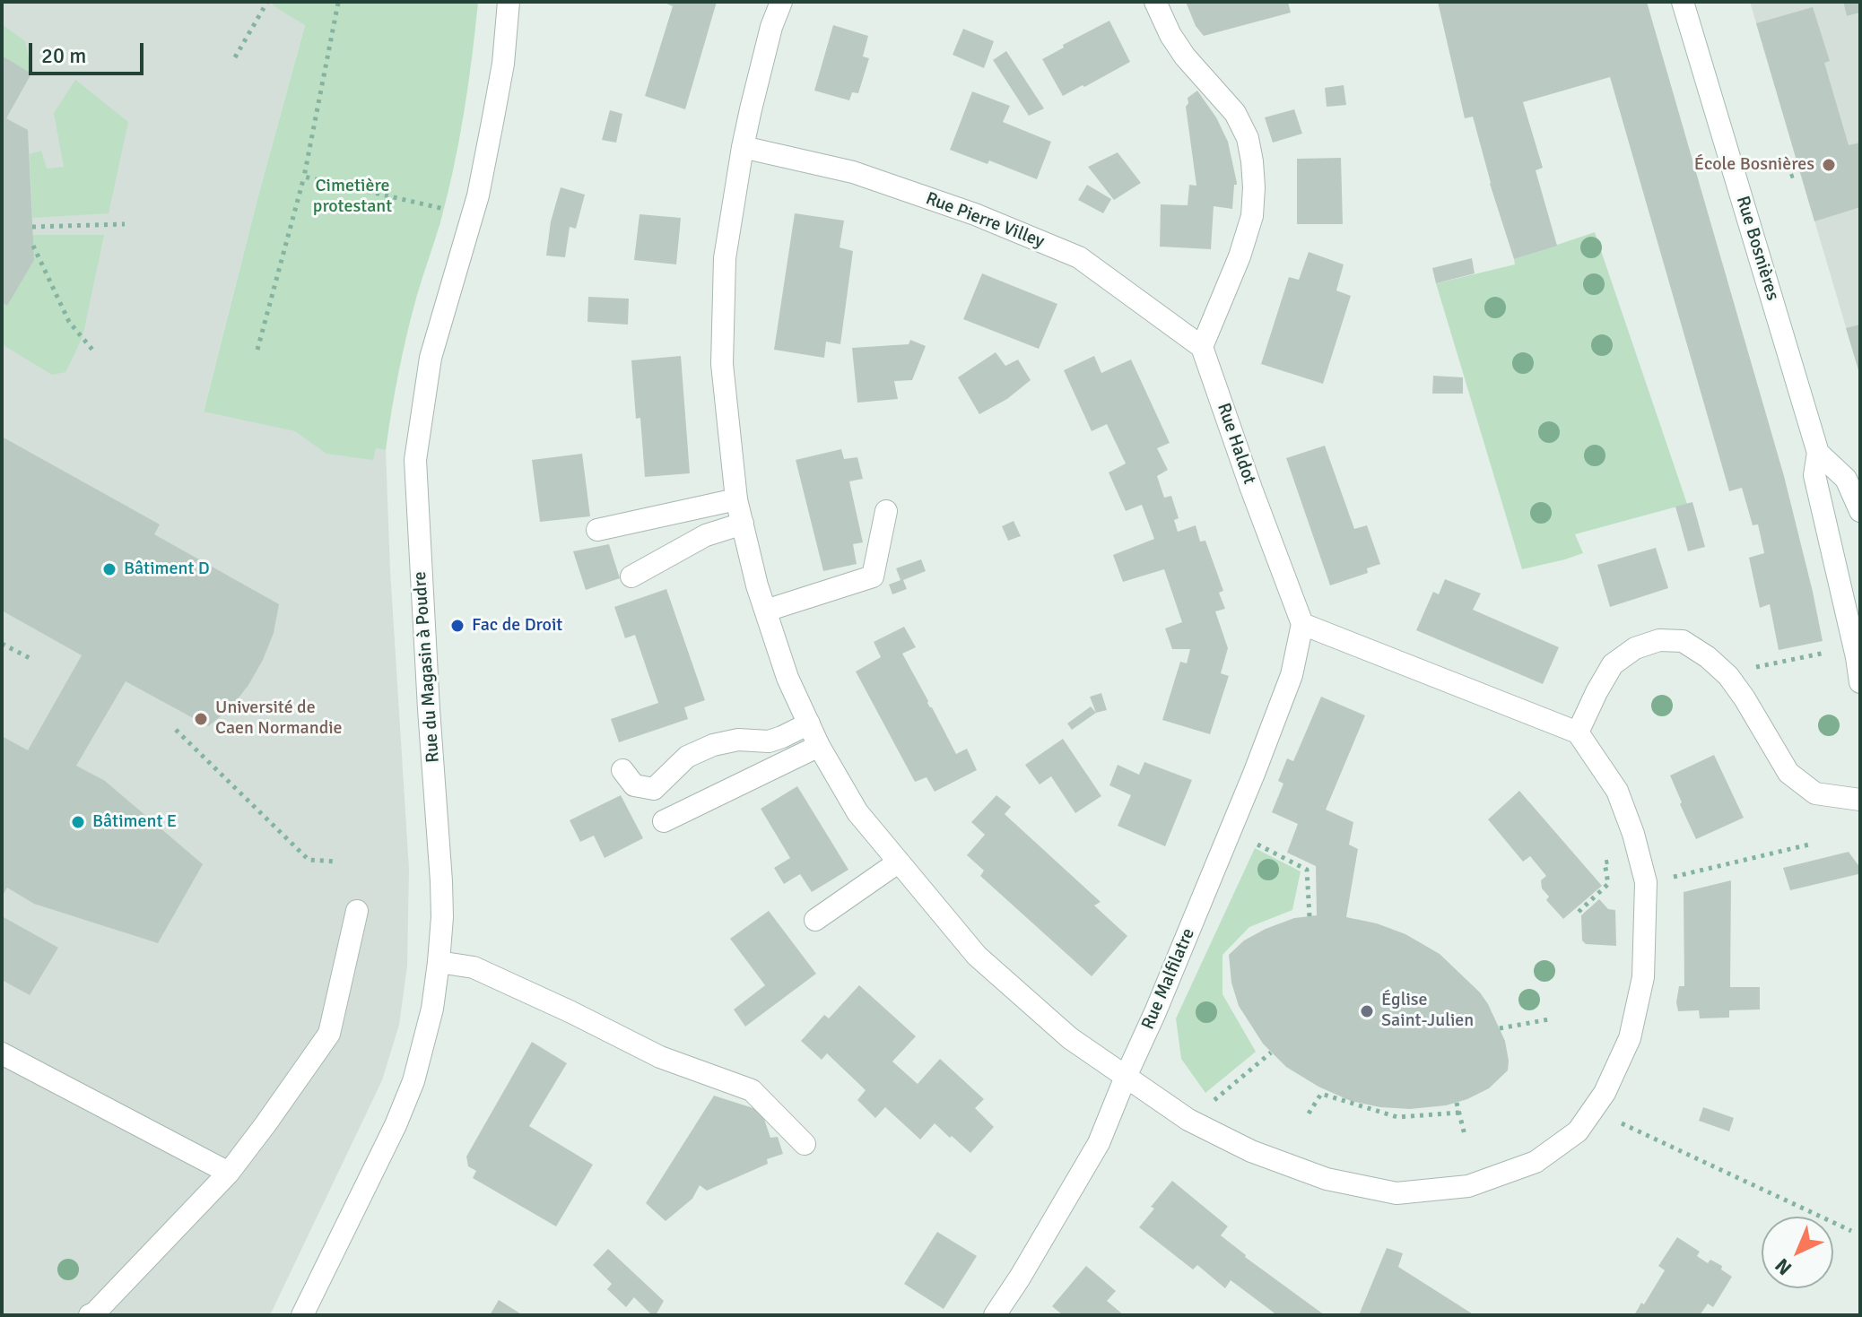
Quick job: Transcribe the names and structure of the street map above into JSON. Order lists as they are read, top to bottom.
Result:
{
  "streets": {
    "street": [
      "Rue Pierre Villey",
      "Rue Bosnières",
      "Rue Haldot",
      "Rue du Magasin à Poudre",
      "Rue Malfilatre"
    ]
  },
  "crossings": [
    ["Rue Pierre Villey", "Rue Haldot"],
    ["Rue Haldot", "Rue Malfilatre"]
  ],
  "parks": ["Cimetière protestant"],
  "places": [
    "École Bosnières",
    "Bâtiment D",
    "Fac de Droit",
    "Université de Caen Normandie",
    "Bâtiment E",
    "Église Saint-Julien"
  ],
  "scale_bar": "20 m",
  "north": "bottom left"
}
